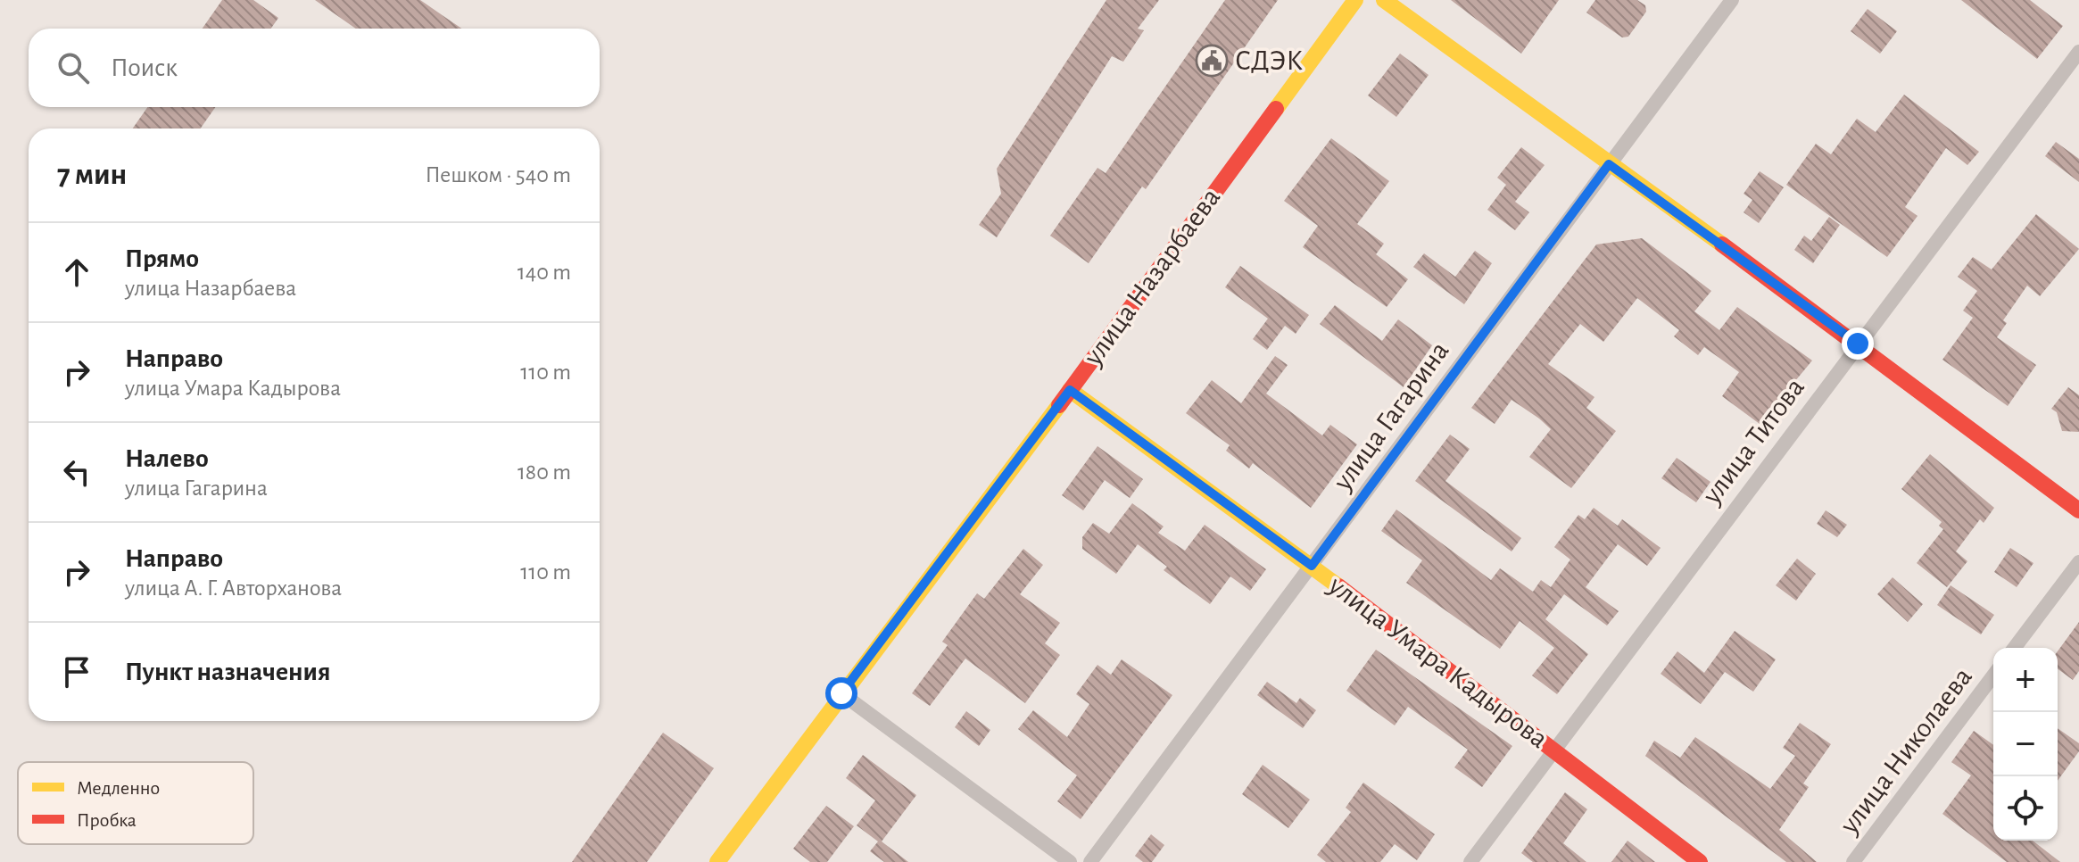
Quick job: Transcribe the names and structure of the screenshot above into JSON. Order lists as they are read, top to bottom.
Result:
{
  "streets": {
    "street": [
      "улица Назарбаева",
      "улица Гагарина",
      "улица Титова",
      "улица Умара Кадырова",
      "улица Николаева"
    ]
  },
  "crossings": [
    ["улица Назарбаева", "улица Умара Кадырова"],
    ["улица Гагарина", "улица Умара Кадырова"],
    ["улица Титова", "улица Умара Кадырова"]
  ],
  "places": {
    "public building": ["СДЭК"]
  },
  "legend": ["Медленно", "Пробка"],
  "page": {
    "search": "Поиск",
    "heading": ["7 мин", "Пешком · 540 m"],
    "list": [
      ["Прямо", "улица Назарбаева", "140 m"],
      ["Направо", "улица Умара Кадырова", "110 m"],
      ["Налево", "улица Гагарина", "180 m"],
      ["Направо", "улица А. Г. Авторханова", "110 m"],
      "Пункт назначения"
    ],
    "map_buttons": ["+", "−"]
  }
}
